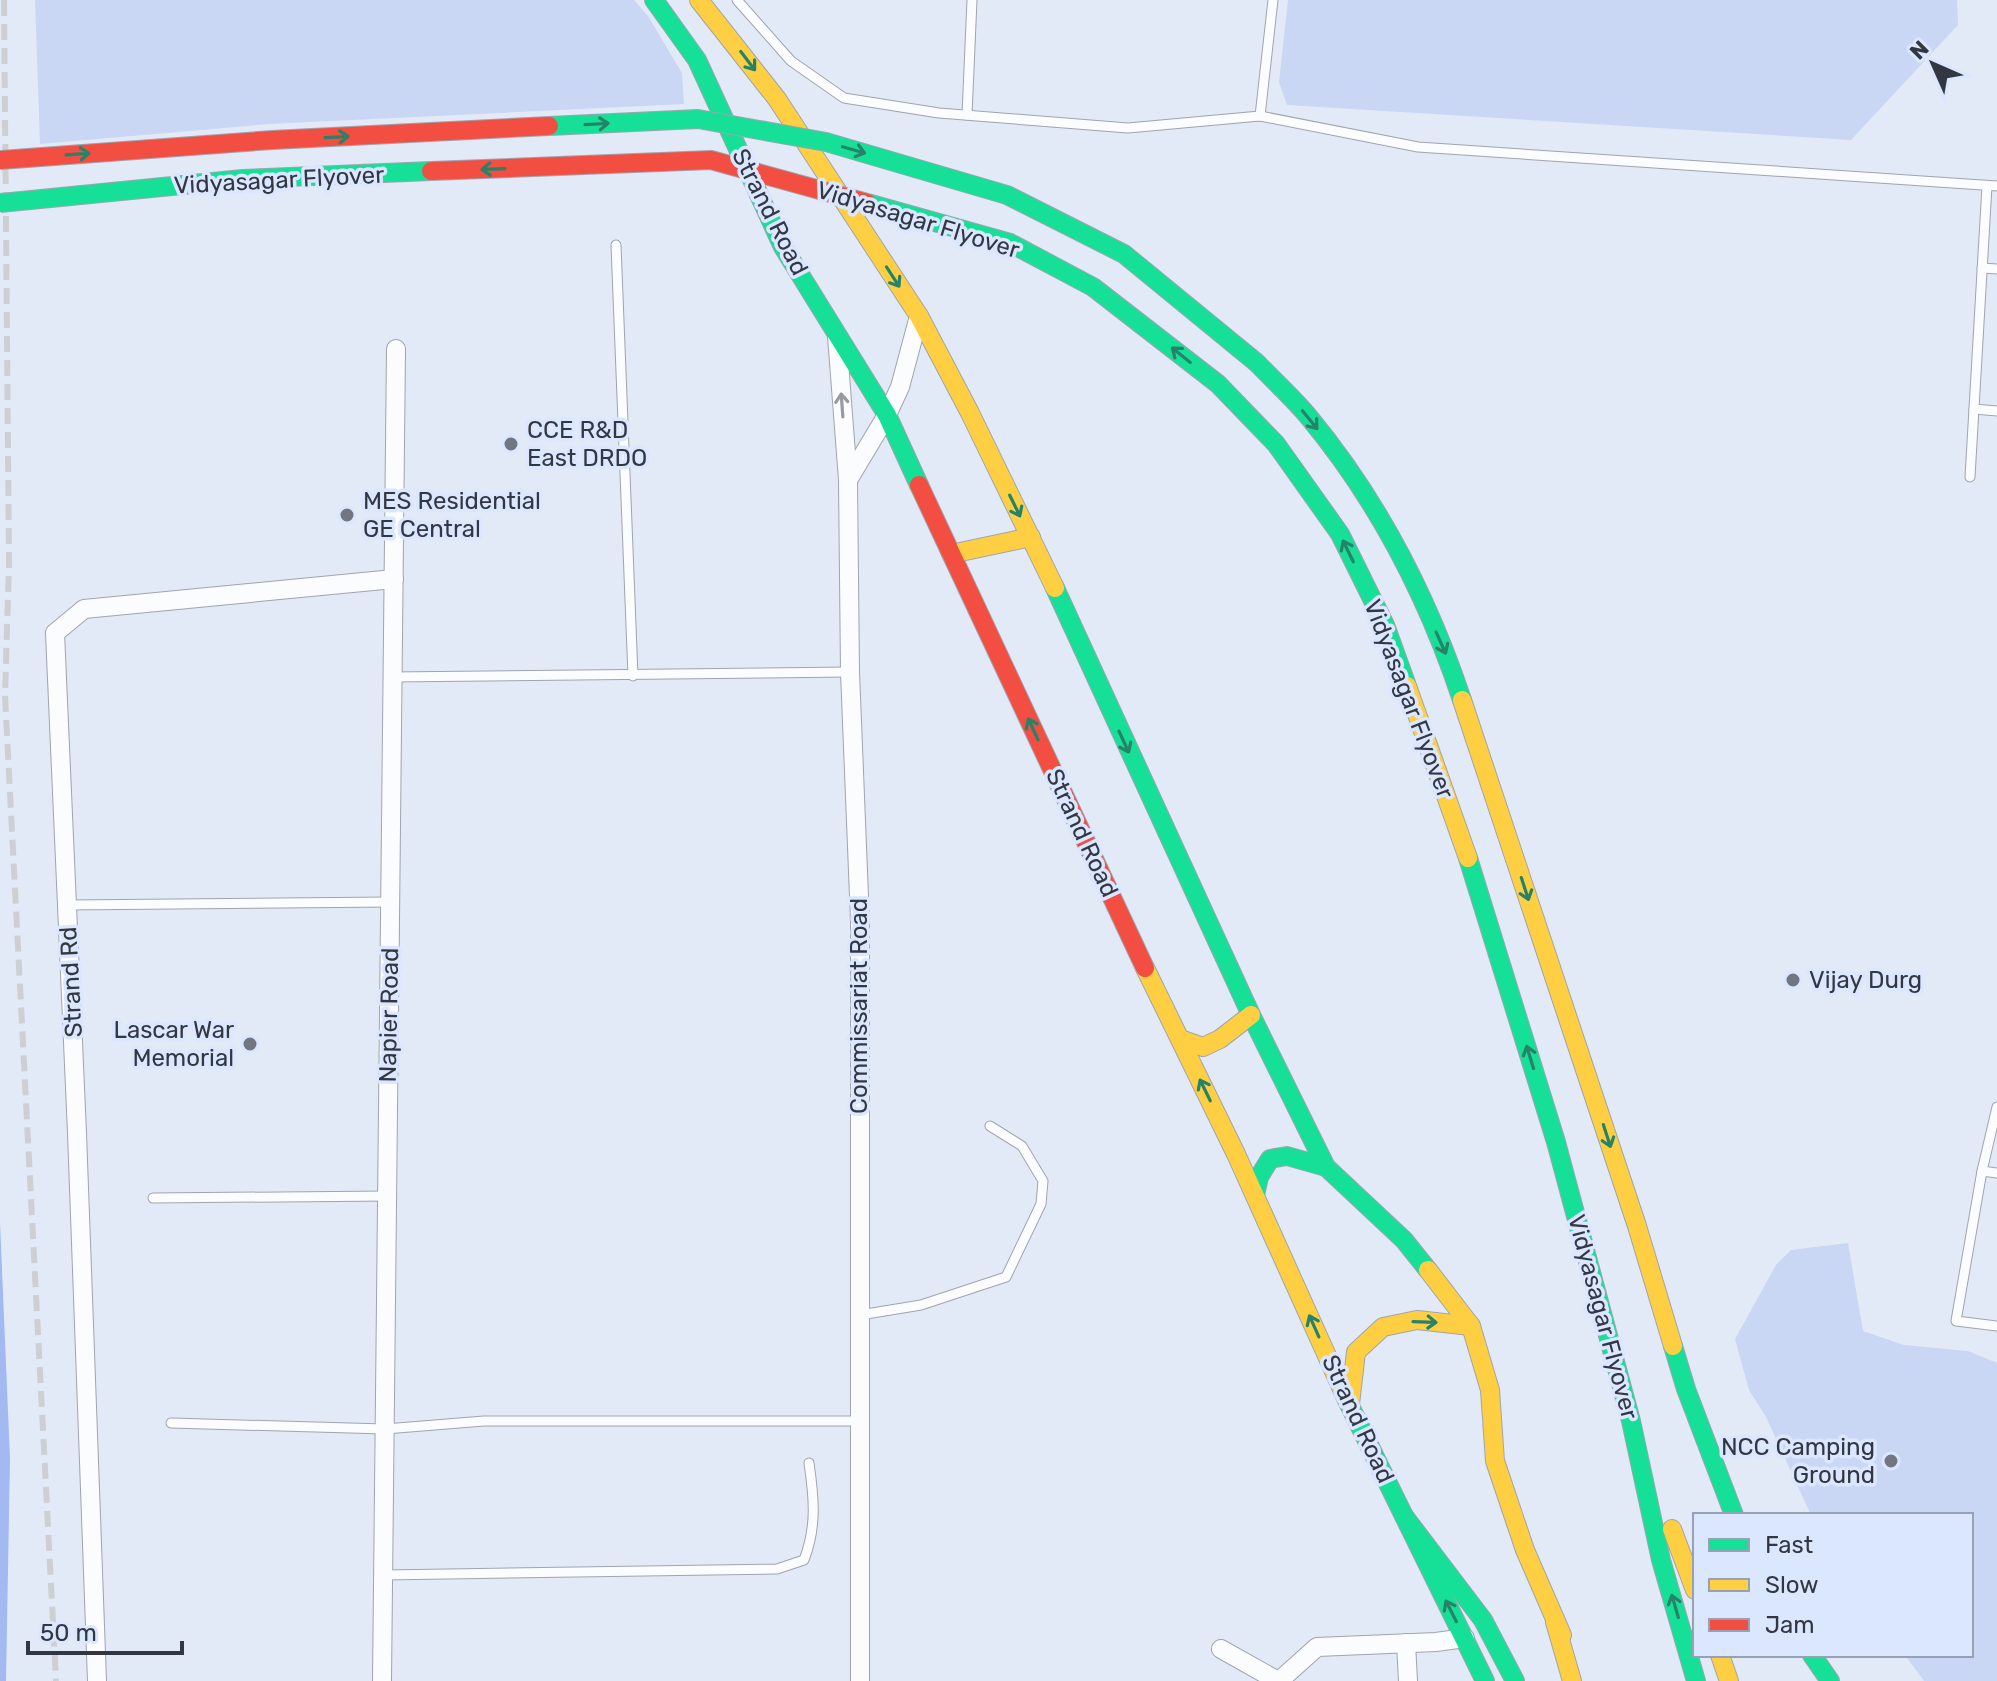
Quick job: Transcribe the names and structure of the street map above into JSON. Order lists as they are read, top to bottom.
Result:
{
  "streets": {
    "main road": ["Vidyasagar Flyover", "Strand Road"],
    "street": ["Strand Rd", "Commissariat Road", "Napier Road"]
  },
  "crossings": [
    ["Strand Road", "Commissariat Road"],
    ["Strand Rd", "Napier Road"]
  ],
  "places": [
    "CCE R&D East DRDO",
    "MES Residential GE Central",
    "Vijay Durg",
    "Lascar War Memorial",
    "NCC Camping Ground"
  ],
  "legend": ["Fast", "Slow", "Jam"],
  "scale_bar": "50 m",
  "north": "top left"
}
